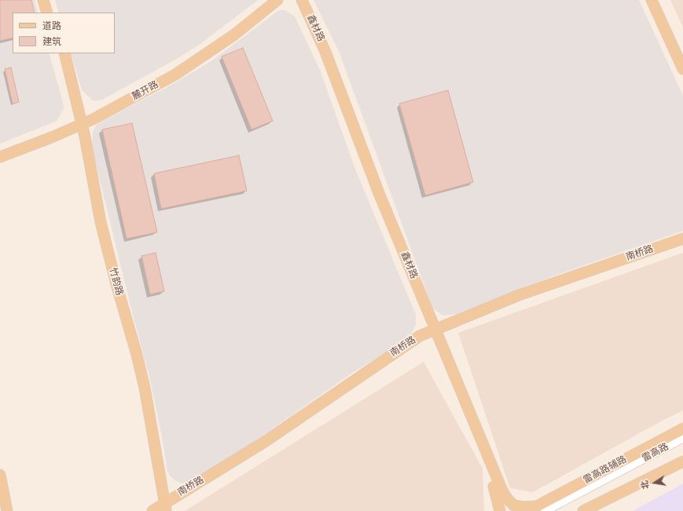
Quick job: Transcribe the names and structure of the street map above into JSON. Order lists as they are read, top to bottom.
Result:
{
  "streets": {
    "main road": [
      "鑫材路",
      "麓开路",
      "南桥路",
      "竹韵路",
      "雷高路辅路"
    ],
    "street": ["雷高路"]
  },
  "crossings": [
    ["鑫材路", "南桥路"],
    ["鑫材路", "雷高路"],
    ["鑫材路", "雷高路辅路"],
    ["麓开路", "竹韵路"],
    ["南桥路", "竹韵路"],
    ["雷高路", "雷高路辅路"]
  ],
  "legend": ["道路", "建筑"],
  "north": "left"
}
